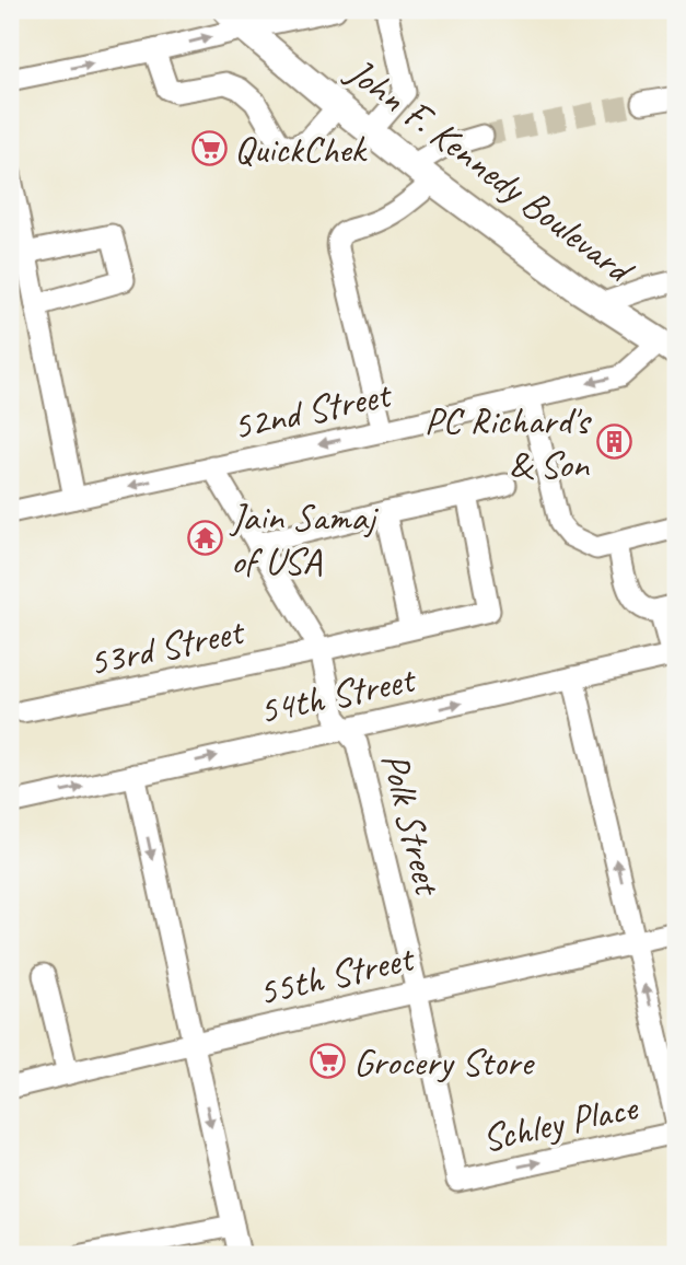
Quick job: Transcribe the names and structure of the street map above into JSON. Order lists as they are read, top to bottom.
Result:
{
  "streets": {
    "main road": ["John F. Kennedy Boulevard"],
    "street": [
      "52nd Street",
      "53rd Street",
      "54th Street",
      "Polk Street",
      "55th Street",
      "Schley Place"
    ]
  },
  "crossings": [
    ["John F. Kennedy Boulevard", "52nd Street"],
    ["52nd Street", "Polk Street"],
    ["53rd Street", "Polk Street"],
    ["54th Street", "Polk Street"],
    ["Polk Street", "55th Street"],
    ["Polk Street", "Schley Place"]
  ],
  "one_way": ["54th Street", "Schley Place"],
  "places": {
    "supermarket": ["QuickChek", "Grocery Store"],
    "building": ["PC Richard's & Son"],
    "temple": ["Jain Samaj of USA"]
  }
}
